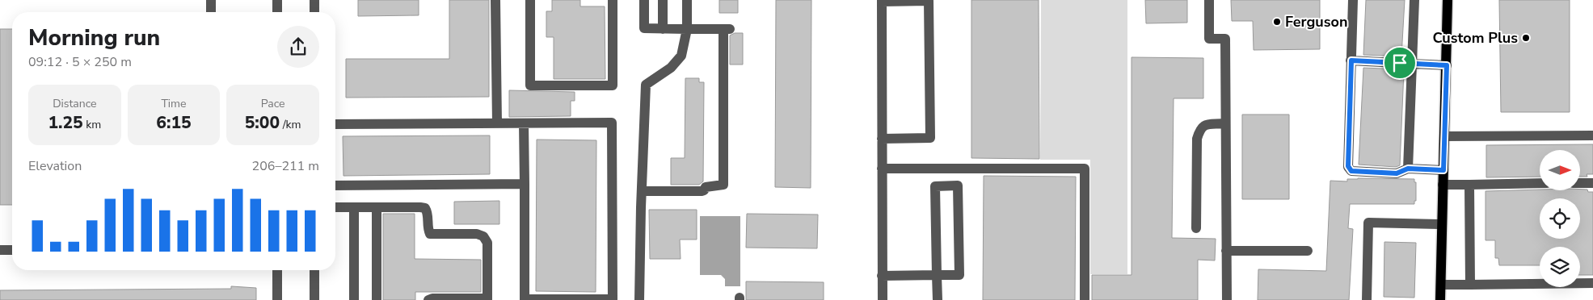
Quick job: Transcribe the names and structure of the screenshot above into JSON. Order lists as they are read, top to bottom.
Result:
{
  "places": ["Ferguson", "Custom Plus"],
  "north": "right",
  "page": {
    "heading": ["Morning run", "09:12 · 5 × 250 m"],
    "stats": [
      ["Distance", "1.25 km"],
      ["Time", "6:15"],
      ["Pace", "5:00 /km"]
    ],
    "chart": ["Elevation", "206–211 m"]
  }
}
